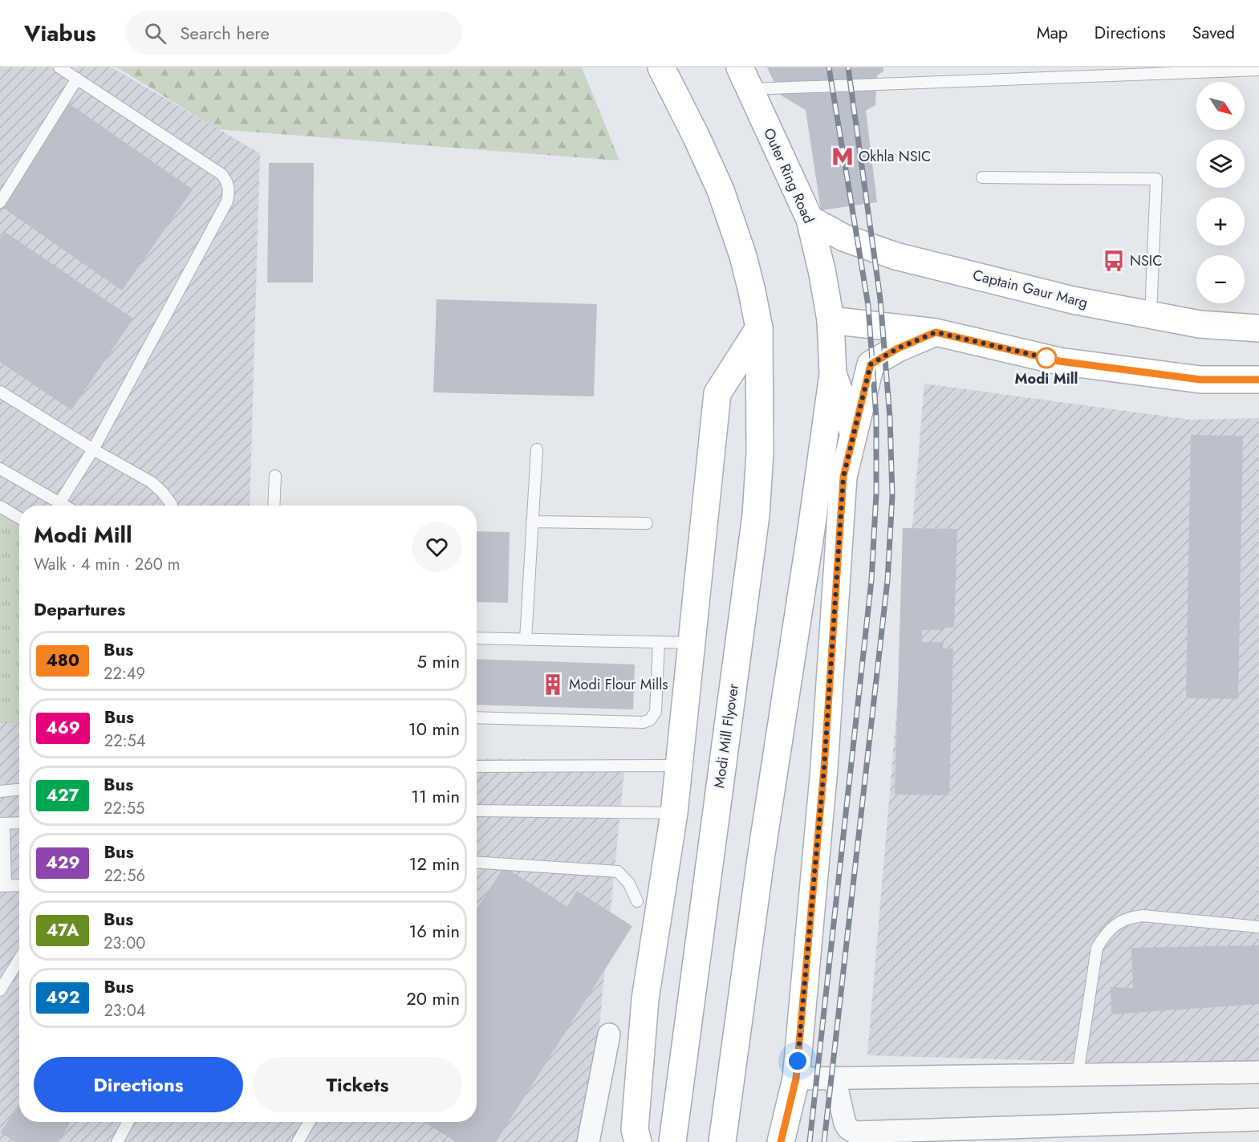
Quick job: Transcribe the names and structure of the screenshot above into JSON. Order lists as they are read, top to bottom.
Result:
{
  "streets": {
    "main road": ["Outer Ring Road", "Captain Gaur Marg", "Modi Mill Flyover"]
  },
  "crossings": [
    ["Outer Ring Road", "Captain Gaur Marg"]
  ],
  "places": {
    "metro station": ["Okhla NSIC"],
    "bus stop": ["NSIC"],
    "other": ["Modi Mill"],
    "building": ["Modi Flour Mills"]
  },
  "lines": ["bus line 480"],
  "north": "bottom right",
  "page": {
    "header": "Viabus",
    "search": "Search here",
    "nav": ["Map", "Directions", "Saved"],
    "map_buttons": ["+", "−"],
    "heading": [
      ["Modi Mill", "Walk · 4 min · 260 m"],
      "Departures"
    ],
    "list": [
      {
        "mark": "480",
        "name": "Bus",
        "note": "22:49",
        "value": "5 min"
      },
      {
        "mark": "469",
        "name": "Bus",
        "note": "22:54",
        "value": "10 min"
      },
      {
        "mark": "427",
        "name": "Bus",
        "note": "22:55",
        "value": "11 min"
      },
      {
        "mark": "429",
        "name": "Bus",
        "note": "22:56",
        "value": "12 min"
      },
      {
        "mark": "47A",
        "name": "Bus",
        "note": "23:00",
        "value": "16 min"
      },
      {
        "mark": "492",
        "name": "Bus",
        "note": "23:04",
        "value": "20 min"
      }
    ],
    "buttons": ["Directions", "Tickets"]
  }
}
